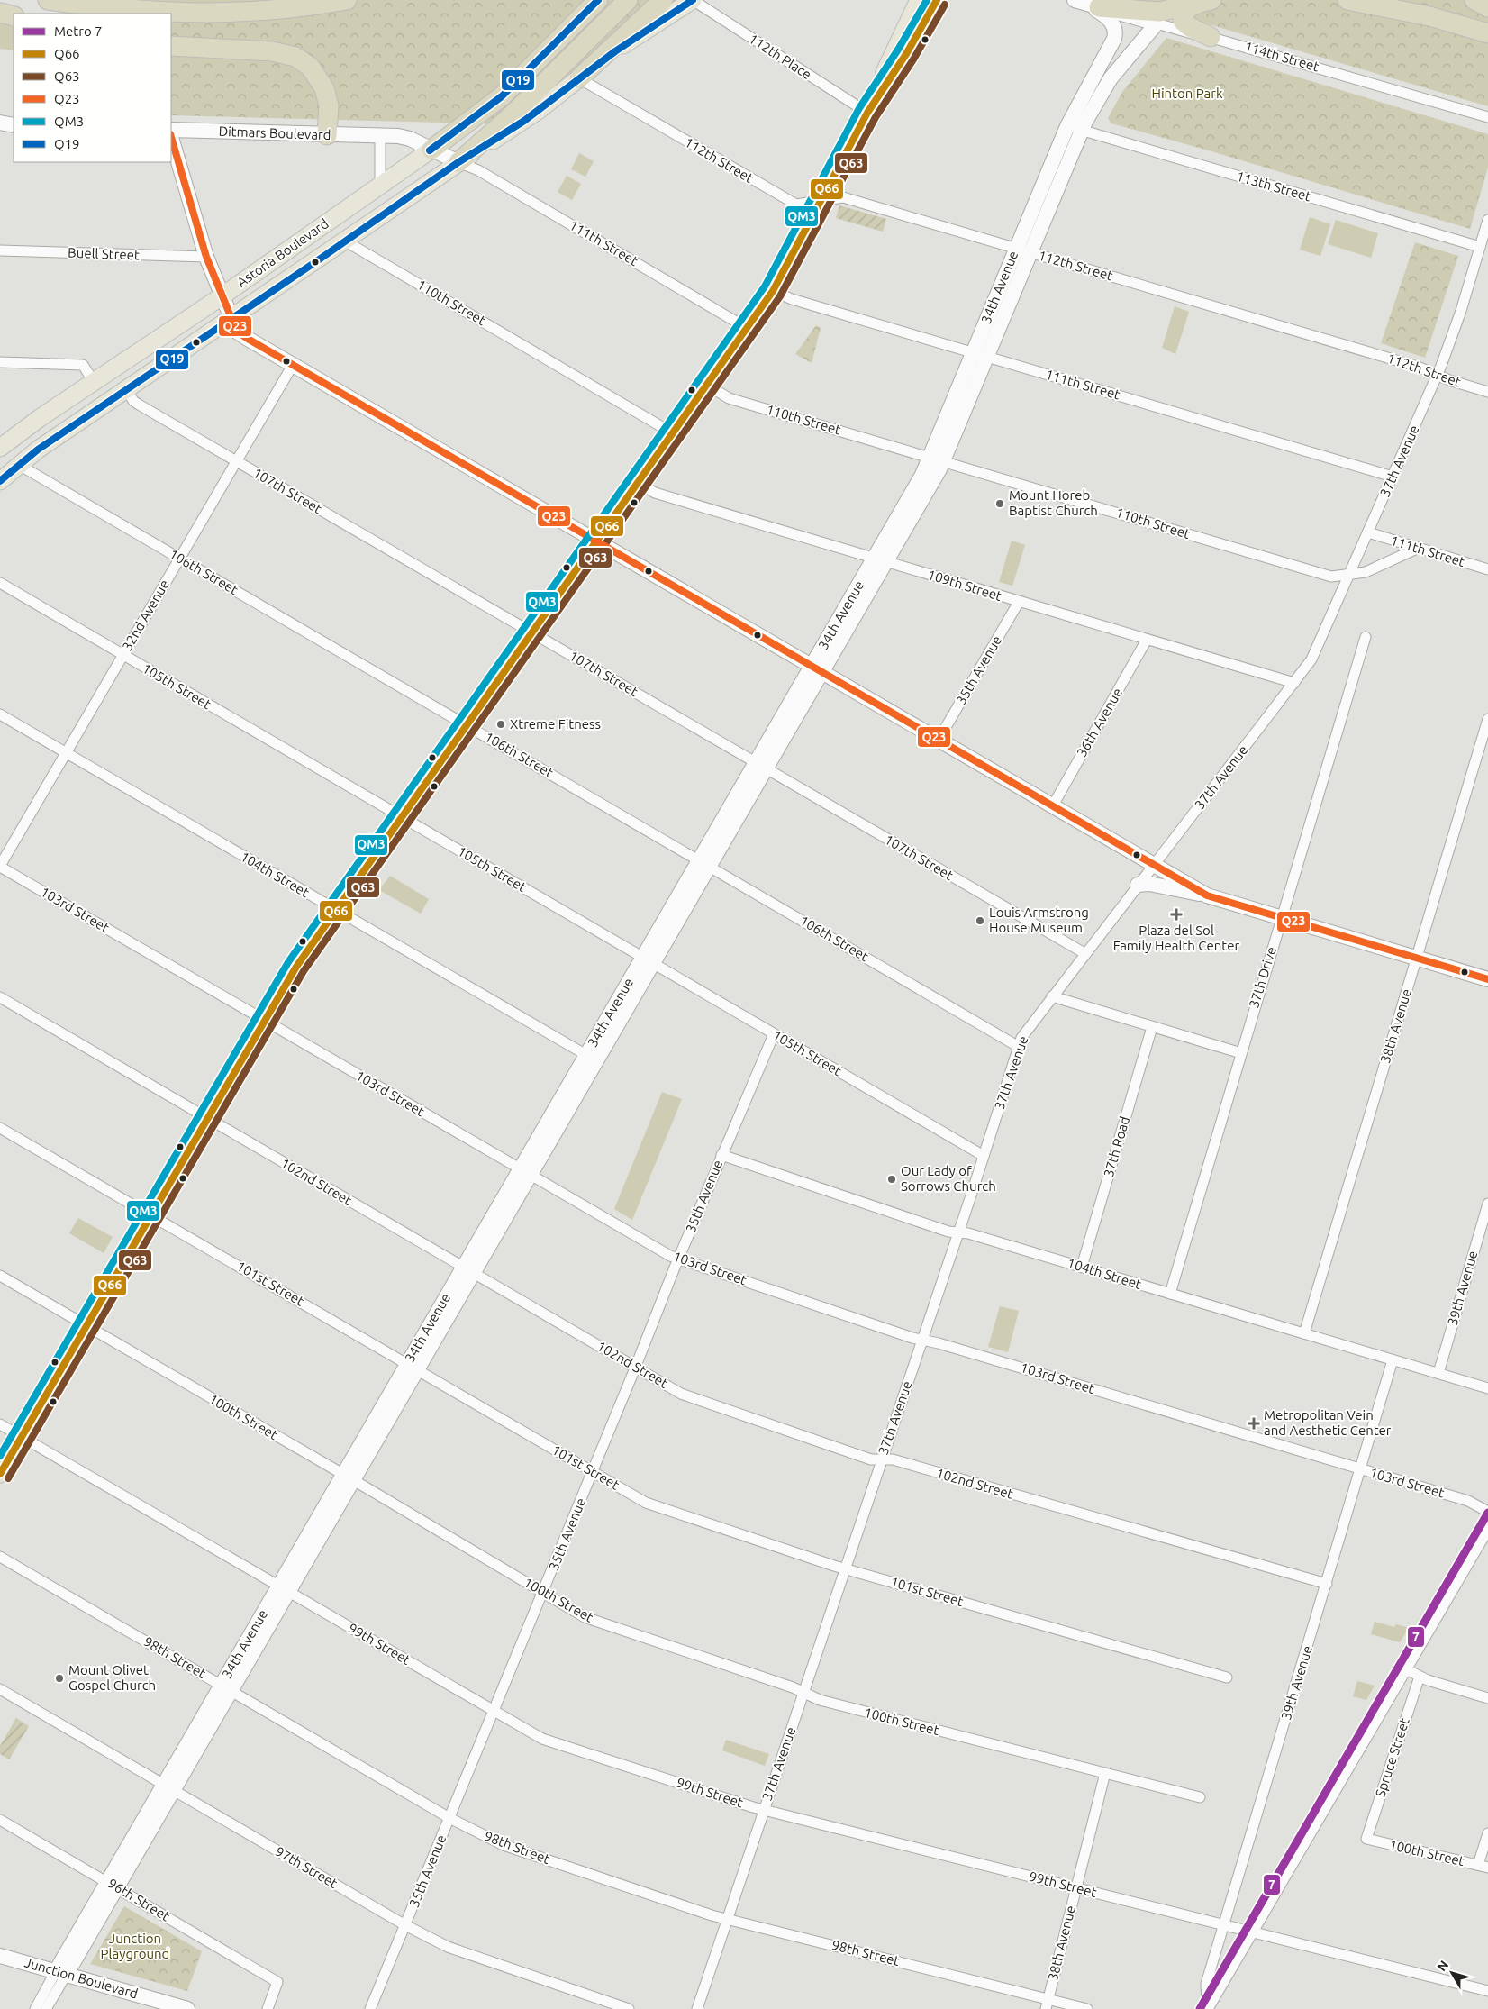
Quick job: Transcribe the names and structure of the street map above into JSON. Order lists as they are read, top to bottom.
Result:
{
  "streets": {
    "main road": ["Astoria Boulevard"],
    "street": [
      "112th Place",
      "114th Street",
      "Ditmars Boulevard",
      "112th Street",
      "113th Street",
      "111th Street",
      "Buell Street",
      "34th Avenue",
      "110th Street",
      "37th Avenue",
      "107th Street",
      "106th Street",
      "109th Street",
      "32nd Avenue",
      "35th Avenue",
      "105th Street",
      "36th Avenue",
      "104th Street",
      "103rd Street",
      "37th Drive",
      "38th Avenue",
      "37th Road",
      "102nd Street",
      "101st Street",
      "39th Avenue",
      "100th Street",
      "99th Street",
      "98th Street",
      "Spruce Street",
      "97th Street",
      "96th Street",
      "Junction Boulevard"
    ]
  },
  "crossings": [
    ["112th Place", "Astoria Boulevard"],
    ["114th Street", "34th Avenue"],
    ["Ditmars Boulevard", "111th Street"],
    ["Ditmars Boulevard", "Astoria Boulevard"],
    ["112th Street", "Astoria Boulevard"],
    ["112th Street", "34th Avenue"],
    ["112th Street", "37th Avenue"],
    ["113th Street", "34th Avenue"],
    ["113th Street", "37th Avenue"],
    ["111th Street", "Astoria Boulevard"],
    ["111th Street", "34th Avenue"],
    ["111th Street", "110th Street"],
    ["111th Street", "37th Avenue"],
    ["Astoria Boulevard", "110th Street"],
    ["Astoria Boulevard", "107th Street"],
    ["Astoria Boulevard", "106th Street"],
    ["34th Avenue", "110th Street"],
    ["34th Avenue", "107th Street"],
    ["34th Avenue", "106th Street"],
    ["34th Avenue", "109th Street"],
    ["34th Avenue", "105th Street"],
    ["34th Avenue", "104th Street"],
    ["34th Avenue", "103rd Street"],
    ["34th Avenue", "102nd Street"],
    ["34th Avenue", "101st Street"],
    ["34th Avenue", "100th Street"],
    ["34th Avenue", "99th Street"],
    ["34th Avenue", "98th Street"],
    ["34th Avenue", "97th Street"],
    ["34th Avenue", "96th Street"],
    ["34th Avenue", "Junction Boulevard"],
    ["110th Street", "37th Avenue"],
    ["37th Avenue", "107th Street"],
    ["37th Avenue", "106th Street"],
    ["37th Avenue", "109th Street"],
    ["37th Avenue", "105th Street"],
    ["37th Avenue", "104th Street"],
    ["37th Avenue", "103rd Street"],
    ["37th Avenue", "102nd Street"],
    ["37th Avenue", "101st Street"],
    ["37th Avenue", "100th Street"],
    ["37th Avenue", "99th Street"],
    ["37th Avenue", "98th Street"],
    ["107th Street", "32nd Avenue"],
    ["106th Street", "32nd Avenue"],
    ["109th Street", "35th Avenue"],
    ["109th Street", "36th Avenue"],
    ["32nd Avenue", "105th Street"],
    ["32nd Avenue", "104th Street"],
    ["32nd Avenue", "103rd Street"],
    ["35th Avenue", "105th Street"],
    ["35th Avenue", "104th Street"],
    ["35th Avenue", "103rd Street"],
    ["35th Avenue", "102nd Street"],
    ["35th Avenue", "101st Street"],
    ["35th Avenue", "100th Street"],
    ["35th Avenue", "99th Street"],
    ["35th Avenue", "98th Street"],
    ["35th Avenue", "97th Street"],
    ["104th Street", "37th Drive"],
    ["104th Street", "38th Avenue"],
    ["104th Street", "37th Road"],
    ["104th Street", "39th Avenue"],
    ["103rd Street", "39th Avenue"],
    ["38th Avenue", "100th Street"],
    ["38th Avenue", "99th Street"],
    ["38th Avenue", "98th Street"],
    ["102nd Street", "39th Avenue"],
    ["39th Avenue", "99th Street"],
    ["100th Street", "Spruce Street"]
  ],
  "parks": ["Hinton Park", "Junction Playground"],
  "places": {
    "other": [
      "Mount Horeb Baptist Church",
      "Xtreme Fitness",
      "Louis Armstrong House Museum",
      "Our Lady of Sorrows Church",
      "Mount Olivet Gospel Church"
    ],
    "health": ["Plaza del Sol Family Health Center", "Metropolitan Vein and Aesthetic Center"]
  },
  "lines": [
    "transit line Q66",
    "transit line QM3",
    "transit line Q19",
    "transit line Q63",
    "transit line Q23",
    "metro line 7"
  ],
  "legend": [
    "Metro 7",
    "Q66",
    "Q63",
    "Q23",
    "QM3",
    "Q19"
  ],
  "north": "top left"
}
